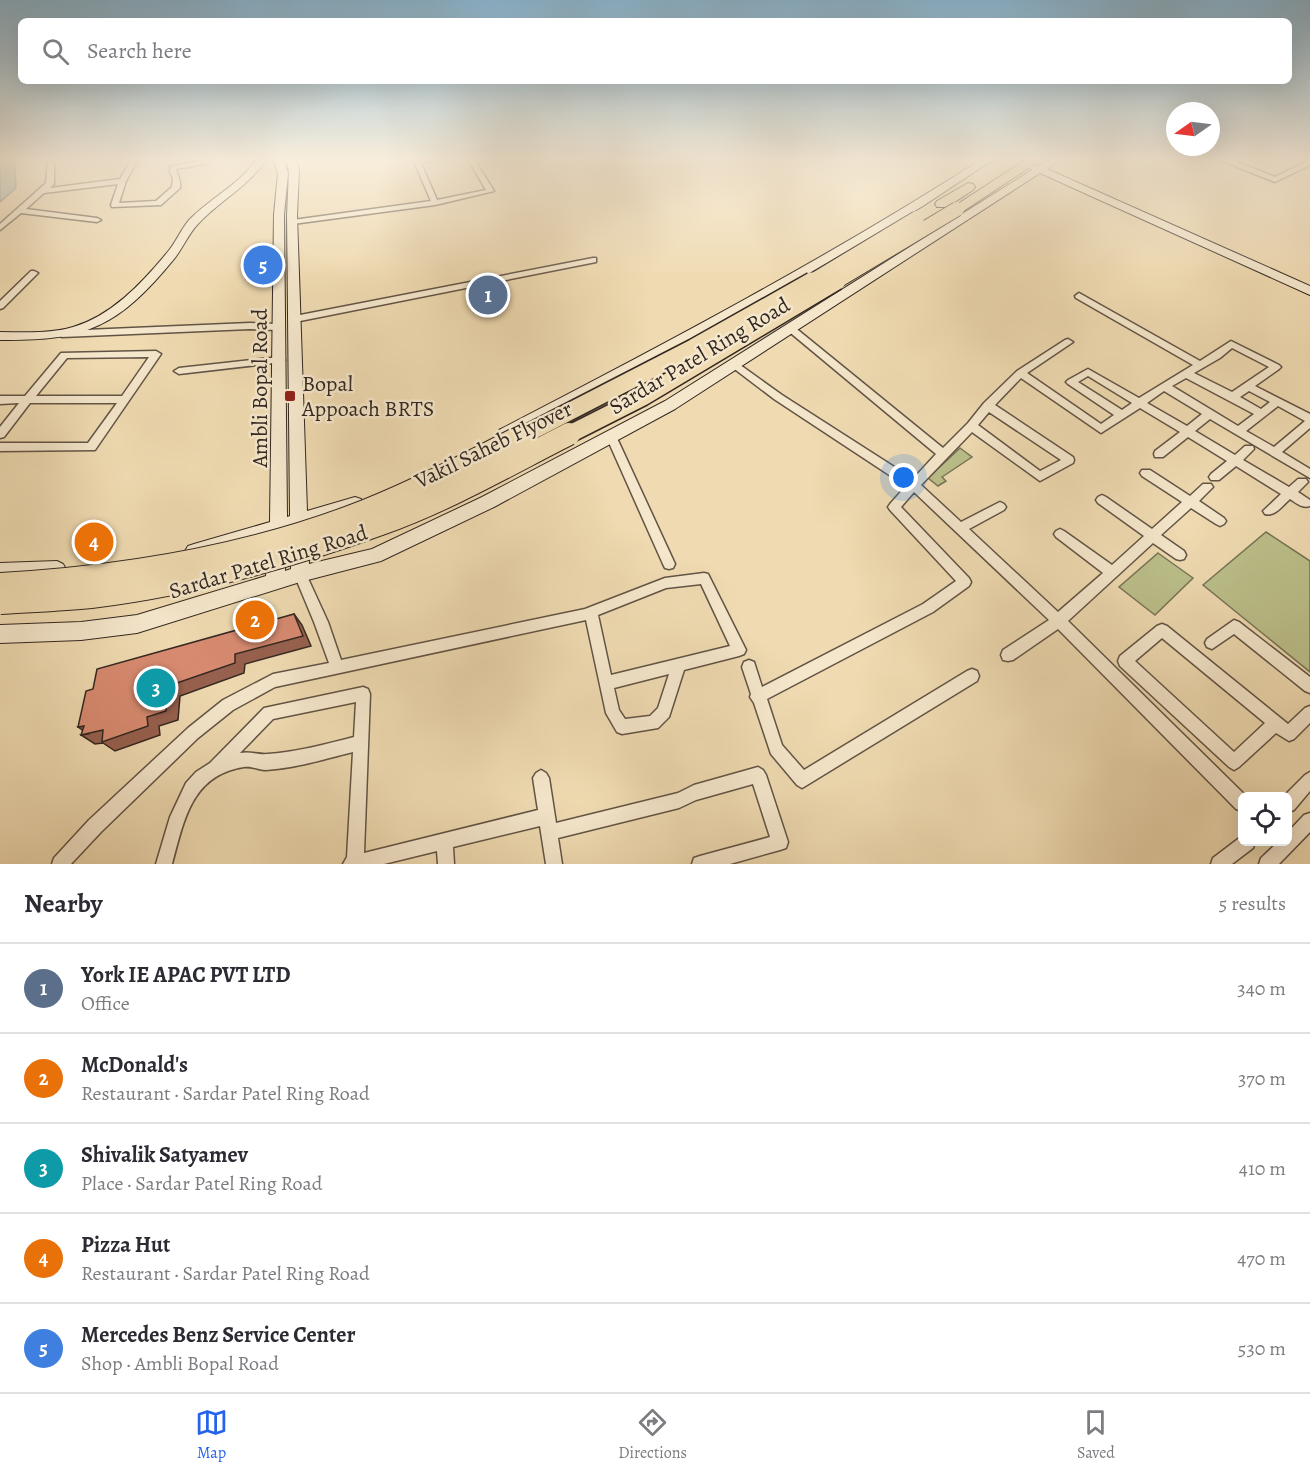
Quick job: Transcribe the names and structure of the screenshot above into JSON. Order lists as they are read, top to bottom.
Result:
{
  "streets": {
    "highway": ["Sardar Patel Ring Road", "Vakil Saheb Flyover"],
    "street": ["Ambli Bopal Road"]
  },
  "crossings": [
    ["Sardar Patel Ring Road", "Ambli Bopal Road"],
    ["Sardar Patel Ring Road", "Vakil Saheb Flyover"]
  ],
  "places": {
    "transit": ["Bopal Appoach BRTS"]
  },
  "north": "left",
  "page": {
    "search": "Search here",
    "pins": [
      "5",
      "1",
      "4",
      "2",
      "3"
    ],
    "heading": ["Nearby", "5 results"],
    "list": [
      {
        "mark": "1",
        "name": "York IE APAC PVT LTD",
        "note": "Office",
        "value": "340 m"
      },
      {
        "mark": "2",
        "name": "McDonald's",
        "note": "Restaurant · Sardar Patel Ring Road",
        "value": "370 m"
      },
      {
        "mark": "3",
        "name": "Shivalik Satyamev",
        "note": "Place · Sardar Patel Ring Road",
        "value": "410 m"
      },
      {
        "mark": "4",
        "name": "Pizza Hut",
        "note": "Restaurant · Sardar Patel Ring Road",
        "value": "470 m"
      },
      {
        "mark": "5",
        "name": "Mercedes Benz Service Center",
        "note": "Shop · Ambli Bopal Road",
        "value": "530 m"
      }
    ],
    "nav": ["Map", "Directions", "Saved"]
  }
}
